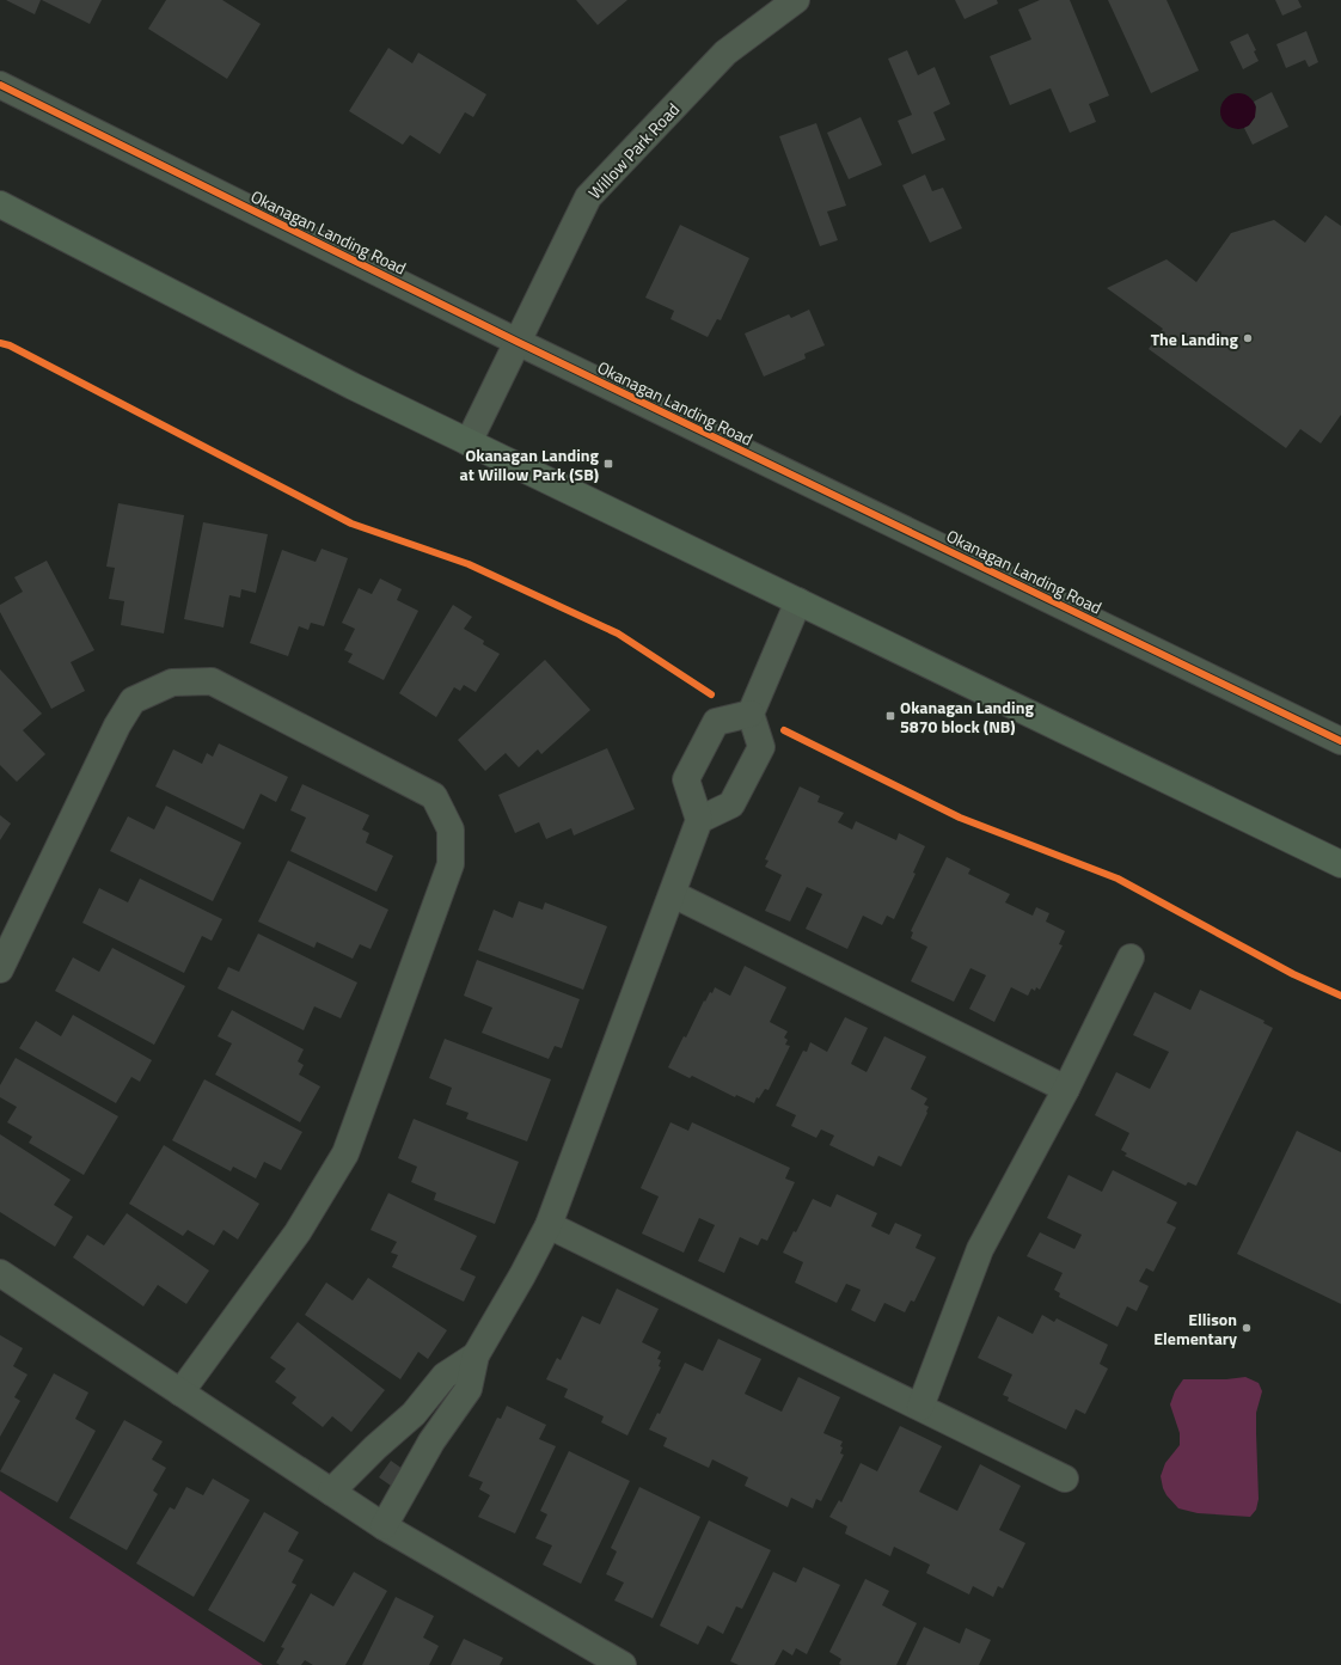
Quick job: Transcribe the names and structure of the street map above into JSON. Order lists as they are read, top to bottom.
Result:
{
  "streets": {
    "street": ["Willow Park Road", "Okanagan Landing Road"]
  },
  "crossings": [
    ["Willow Park Road", "Okanagan Landing Road"]
  ],
  "places": {
    "other": ["The Landing", "Ellison Elementary"],
    "transit": ["Okanagan Landing at Willow Park (SB)", "Okanagan Landing 5870 block (NB)"]
  }
}
